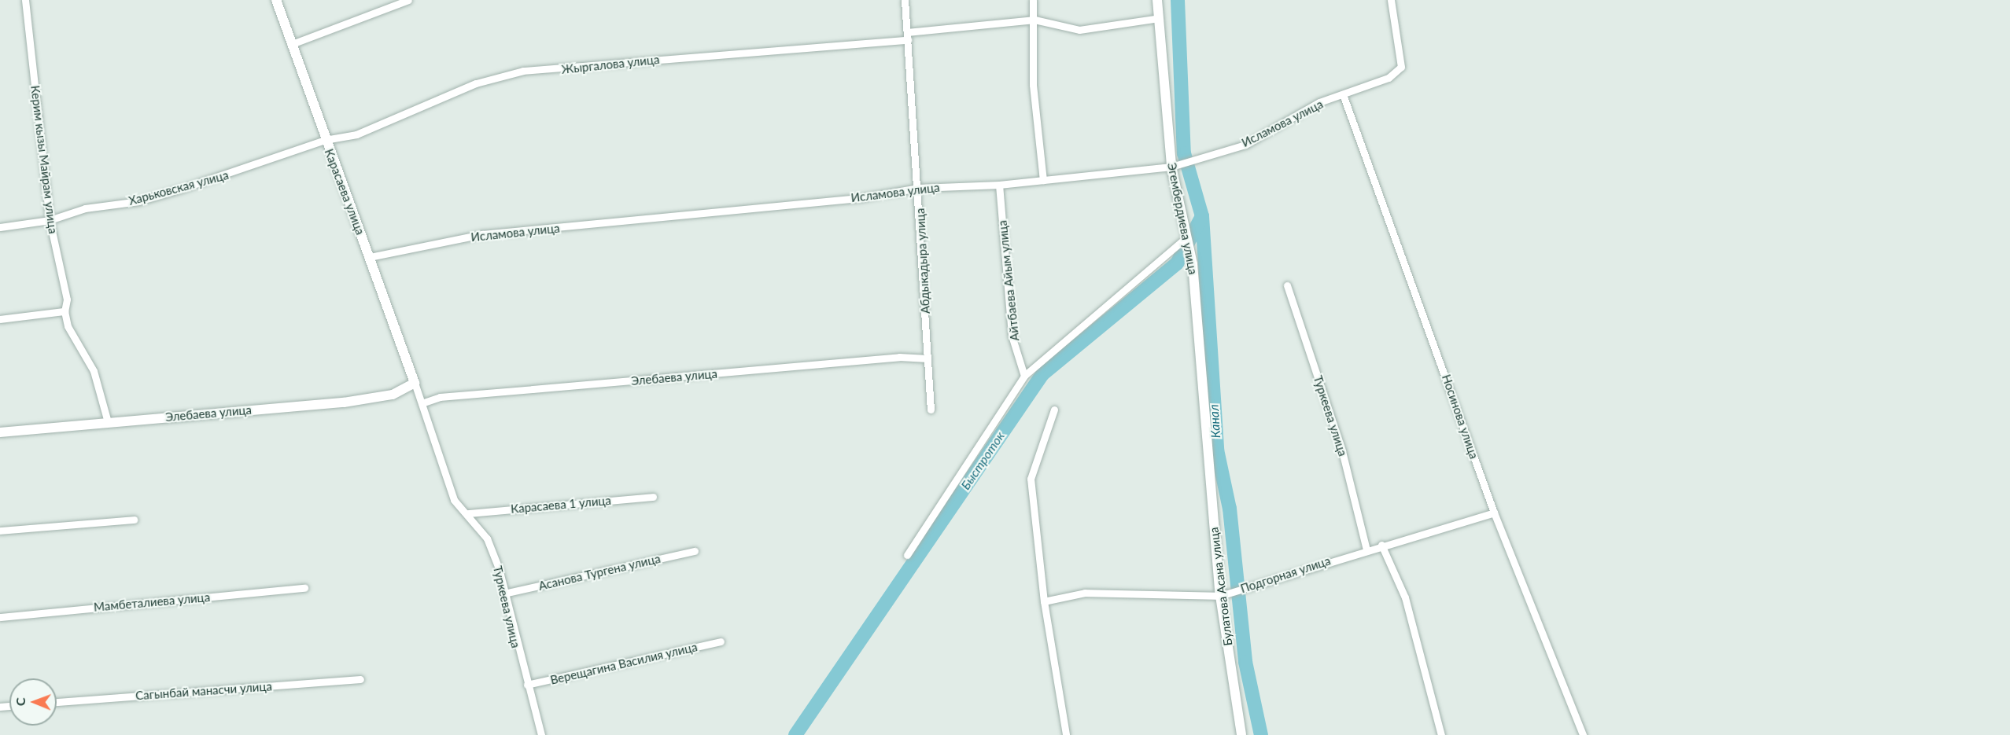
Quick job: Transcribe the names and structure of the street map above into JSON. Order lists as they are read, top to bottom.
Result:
{
  "streets": {
    "street": [
      "Жыргалова улица",
      "Исламова улица",
      "Керим кызы Майрам улица",
      "Харьковская улица",
      "Карасаева улица",
      "Эгембердиева улица",
      "Абдыкадыра улица",
      "Айтбаева Айым улица",
      "Элебаева улица",
      "Туркеева улица",
      "Носинова улица",
      "Карасаева 1 улица",
      "Асанова Тургена улица",
      "Подгорная улица",
      "Булатова Асана улица",
      "Мамбеталиева улица",
      "Верещагина Василия улица",
      "Сагынбай манасчи улица"
    ]
  },
  "crossings": [
    ["Жыргалова улица", "Харьковская улица"],
    ["Жыргалова улица", "Карасаева улица"],
    ["Жыргалова улица", "Эгембердиева улица"],
    ["Жыргалова улица", "Абдыкадыра улица"],
    ["Исламова улица", "Карасаева улица"],
    ["Исламова улица", "Эгембердиева улица"],
    ["Исламова улица", "Абдыкадыра улица"],
    ["Исламова улица", "Айтбаева Айым улица"],
    ["Исламова улица", "Носинова улица"],
    ["Керим кызы Майрам улица", "Харьковская улица"],
    ["Керим кызы Майрам улица", "Элебаева улица"],
    ["Харьковская улица", "Карасаева улица"],
    ["Карасаева улица", "Элебаева улица"],
    ["Карасаева улица", "Туркеева улица"],
    ["Эгембердиева улица", "Булатова Асана улица"],
    ["Абдыкадыра улица", "Элебаева улица"],
    ["Элебаева улица", "Туркеева улица"],
    ["Туркеева улица", "Карасаева 1 улица"],
    ["Туркеева улица", "Асанова Тургена улица"],
    ["Туркеева улица", "Подгорная улица"],
    ["Туркеева улица", "Верещагина Василия улица"],
    ["Носинова улица", "Подгорная улица"],
    ["Подгорная улица", "Булатова Асана улица"]
  ],
  "water": ["Канал", "Быстроток"],
  "north": "left"
}
